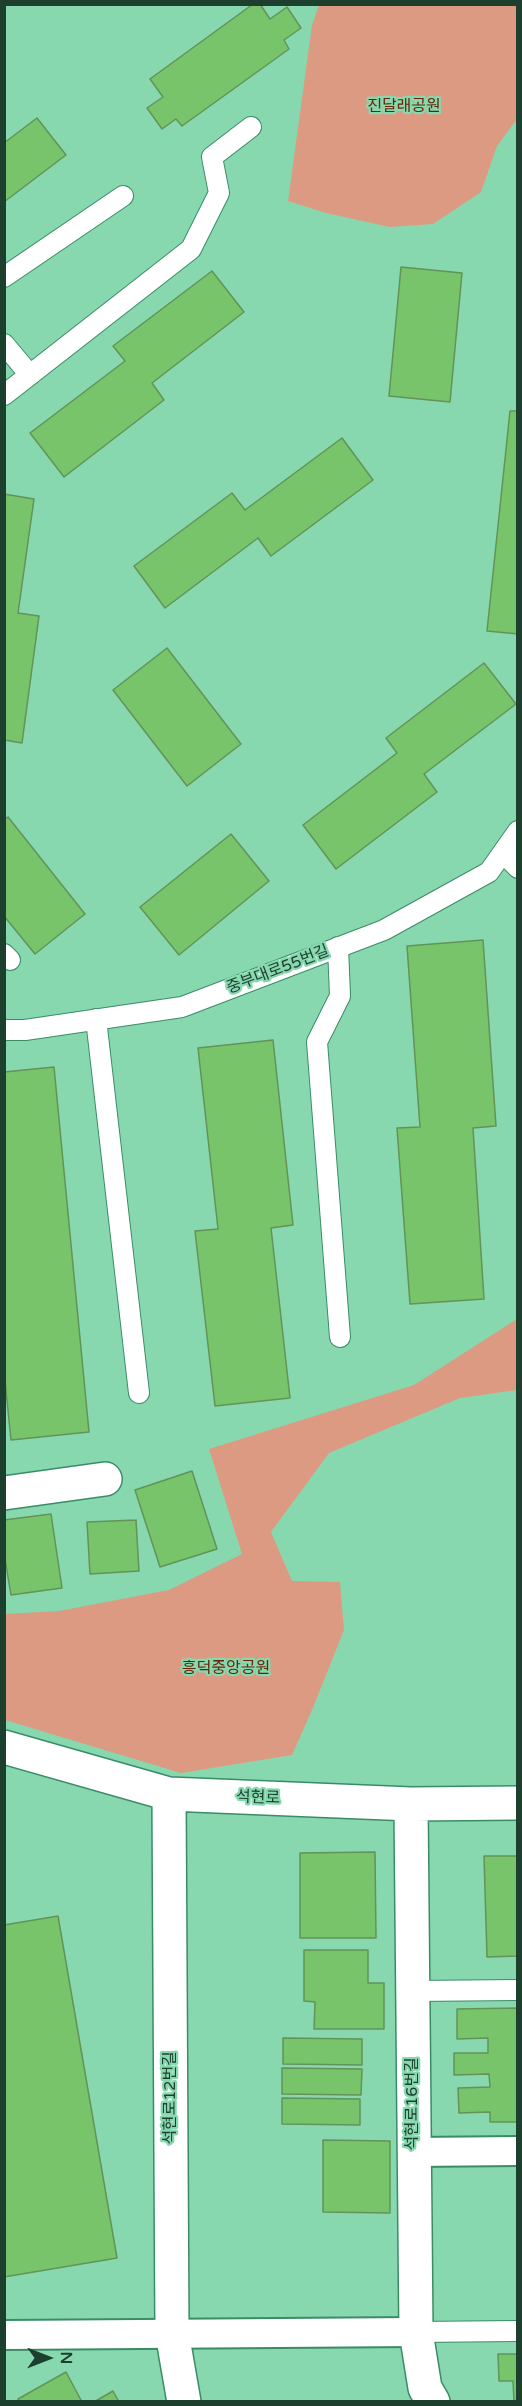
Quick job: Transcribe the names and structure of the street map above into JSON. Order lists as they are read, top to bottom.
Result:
{
  "streets": {
    "street": ["석현로", "석현로12번길", "석현로16번길"],
    "lane": ["중부대로55번길"]
  },
  "crossings": [
    ["석현로", "석현로12번길"],
    ["석현로", "석현로16번길"]
  ],
  "parks": ["진달래공원", "흥덕중앙공원"],
  "north": "right"
}
